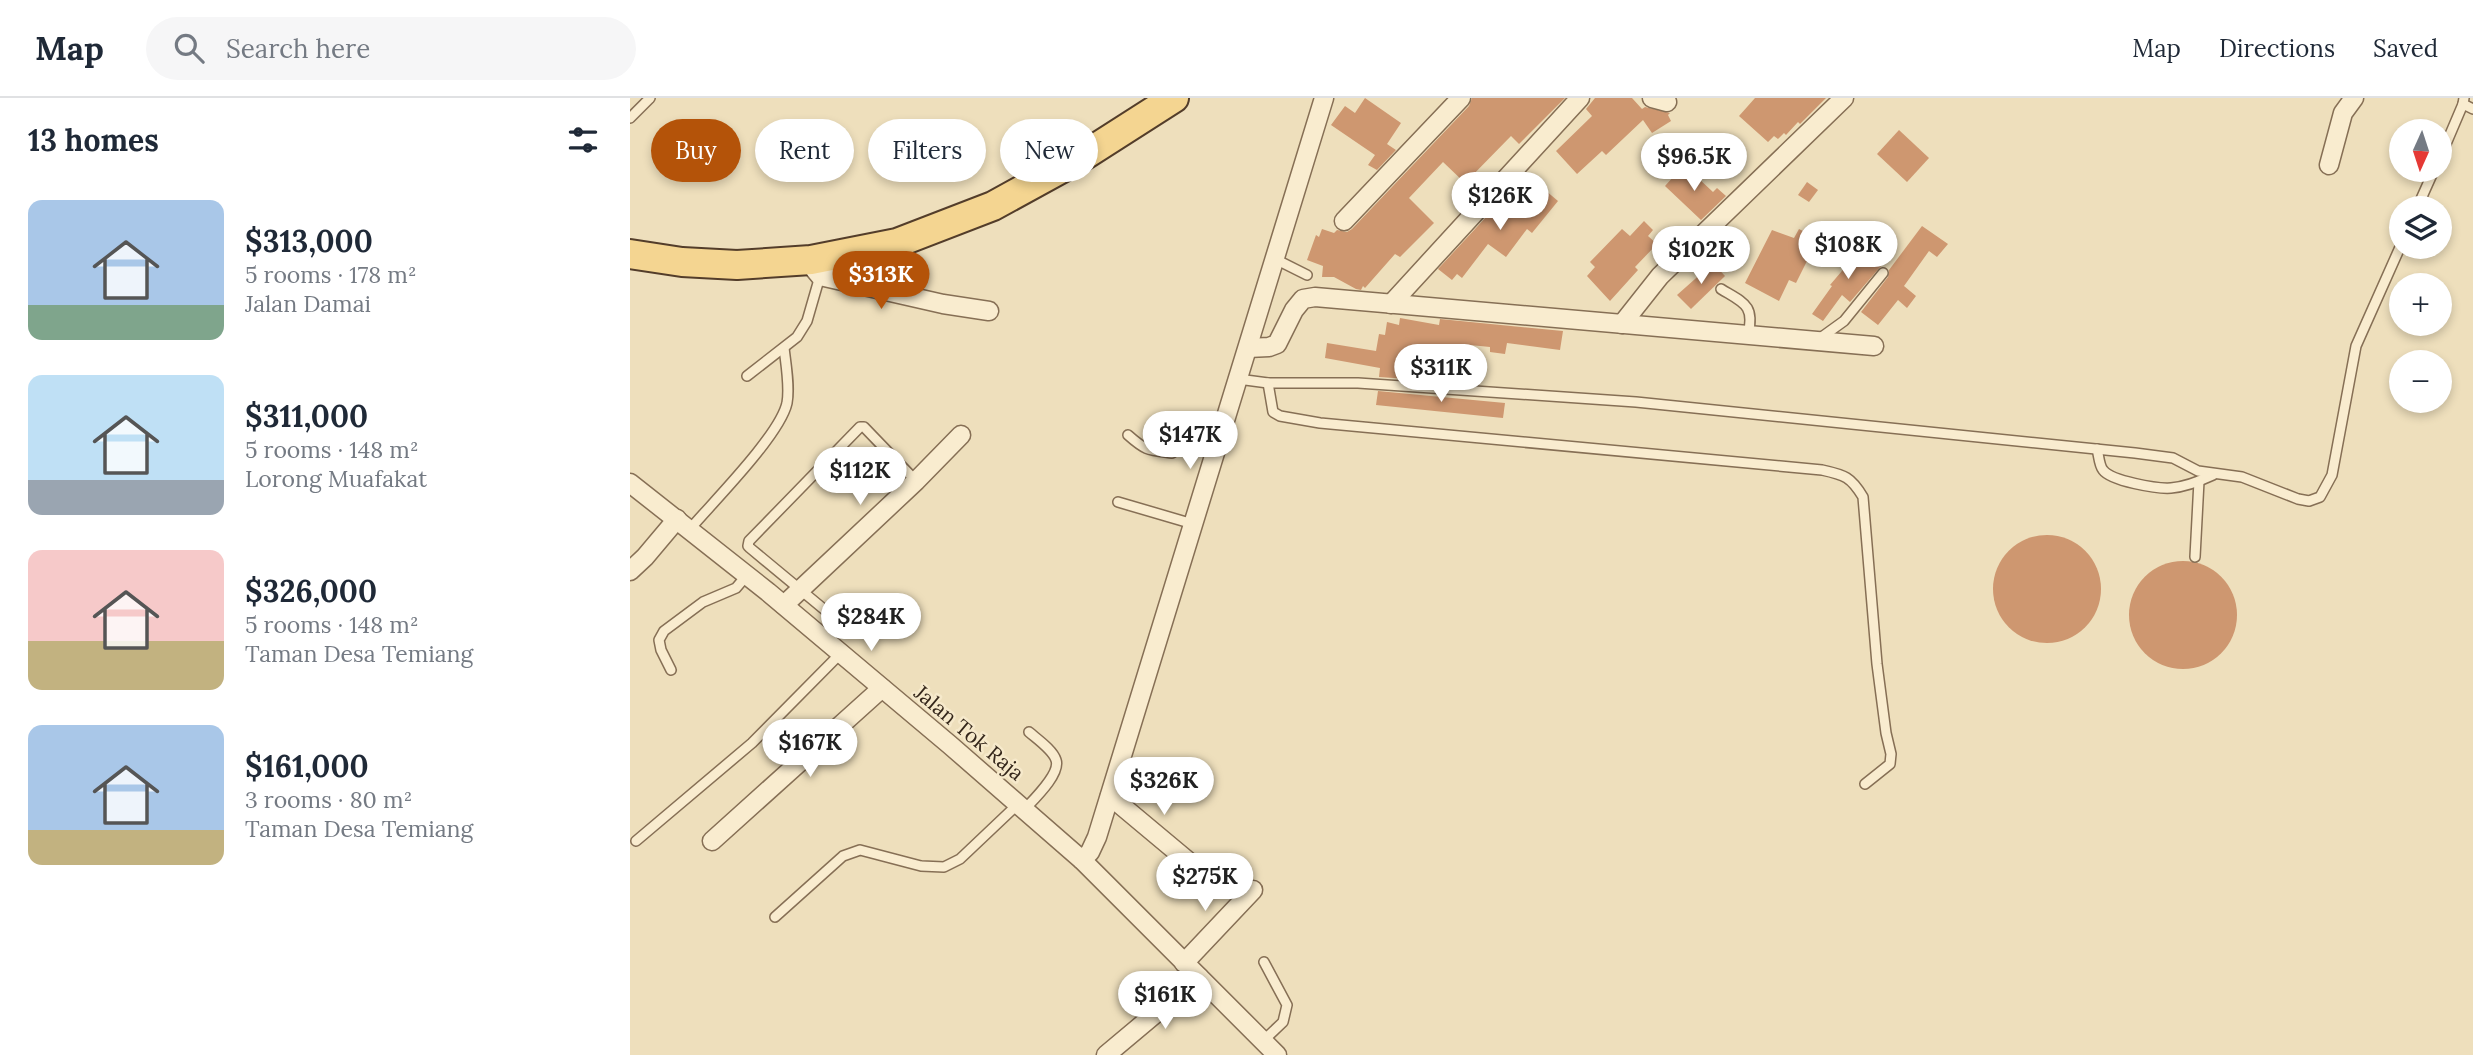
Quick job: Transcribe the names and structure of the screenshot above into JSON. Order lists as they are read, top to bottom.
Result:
{
  "streets": {
    "street": ["Jalan Tok Raja"]
  },
  "north": "bottom",
  "page": {
    "header": "Map",
    "search": "Search here",
    "nav": ["Map", "Directions", "Saved"],
    "heading": "13 homes",
    "map_buttons": ["+", "−"],
    "chip": [
      "Buy",
      "Rent",
      "Filters",
      "New"
    ],
    "price": [
      "$96.5K",
      "$126K",
      "$108K",
      "$102K",
      "$313K",
      "$311K",
      "$147K",
      "$112K",
      "$284K",
      "$167K",
      "$326K",
      "$275K",
      "$161K"
    ],
    "list": [
      {
        "name": "$313,000",
        "note": "5 rooms · 178 m² · Jalan Damai"
      },
      {
        "name": "$311,000",
        "note": "5 rooms · 148 m² · Lorong Muafakat"
      },
      {
        "name": "$326,000",
        "note": "5 rooms · 148 m² · Taman Desa Temiang"
      },
      {
        "name": "$161,000",
        "note": "3 rooms · 80 m² · Taman Desa Temiang"
      }
    ]
  }
}
